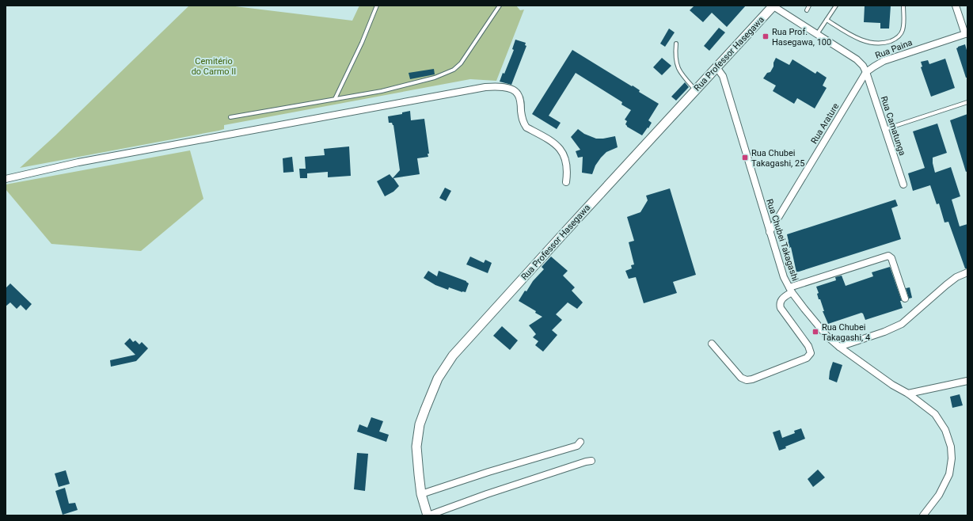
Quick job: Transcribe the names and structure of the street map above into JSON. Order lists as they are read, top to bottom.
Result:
{
  "streets": {
    "street": [
      "Rua Paina",
      "Rua Professor Hasegawa",
      "Rua Arature",
      "Rua Camatunga",
      "Rua Chubei Takagashi"
    ]
  },
  "crossings": [
    ["Rua Paina", "Rua Arature"],
    ["Rua Paina", "Rua Camatunga"],
    ["Rua Professor Hasegawa", "Rua Chubei Takagashi"],
    ["Rua Arature", "Rua Camatunga"],
    ["Rua Arature", "Rua Chubei Takagashi"]
  ],
  "parks": ["Cemitério do Carmo II"],
  "places": {
    "transit": ["Rua Prof. Hasegawa, 100", "Rua Chubei Takagashi, 25", "Rua Chubei Takagashi, 4"]
  }
}
